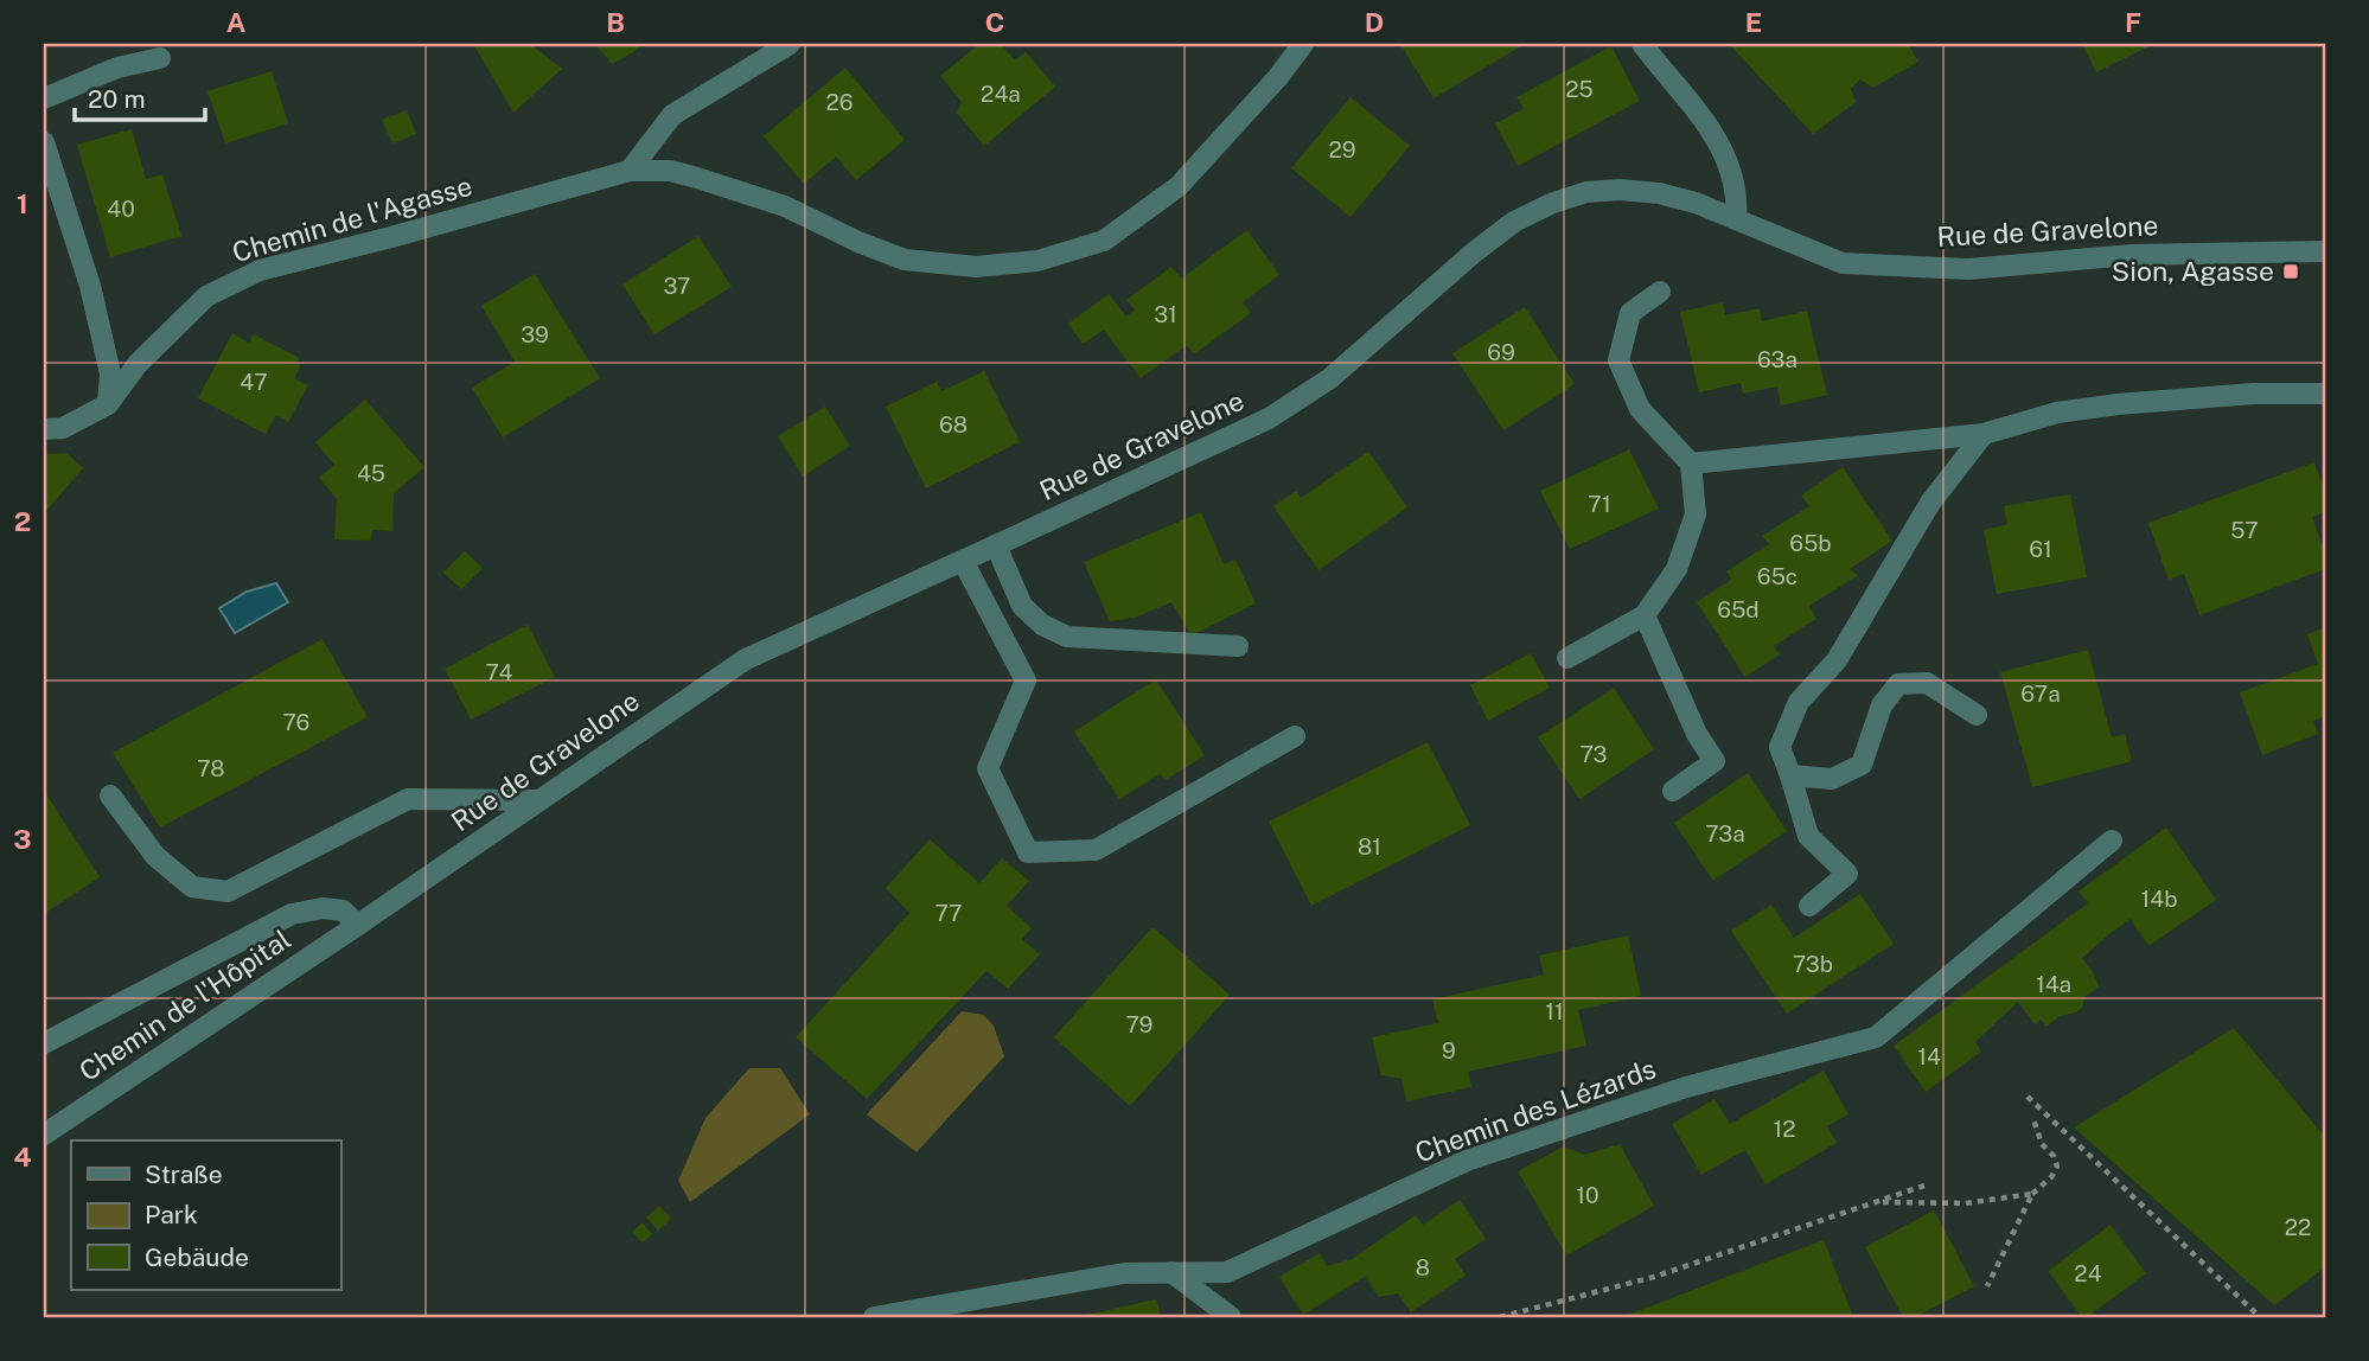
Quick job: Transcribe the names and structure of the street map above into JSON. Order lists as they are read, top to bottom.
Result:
{
  "streets": {
    "street": [
      "Chemin de l'Agasse",
      "Rue de Gravelone",
      "Chemin de l'Hôpital",
      "Chemin des Lézards"
    ]
  },
  "crossings": [
    ["Rue de Gravelone", "Chemin de l'Hôpital"]
  ],
  "places": {
    "transit": ["Sion, Agasse"]
  },
  "house_numbers": [
    "25",
    "24a",
    "26",
    "29",
    "40",
    "37",
    "31",
    "39",
    "69",
    "63a",
    "47",
    "68",
    "45",
    "71",
    "57",
    "65b",
    "61",
    "65c",
    "65d",
    "74",
    "67a",
    "76",
    "73",
    "78",
    "73a",
    "81",
    "14b",
    "77",
    "73b",
    "14a",
    "11",
    "79",
    "9",
    "14",
    "12",
    "10",
    "22",
    "8",
    "24"
  ],
  "legend": ["Straße", "Park", "Gebäude"],
  "scale_bar": "20 m",
  "grid": {
    "columns": [
      "A",
      "B",
      "C",
      "D",
      "E",
      "F"
    ],
    "rows": [
      "1",
      "2",
      "3",
      "4"
    ]
  }
}
